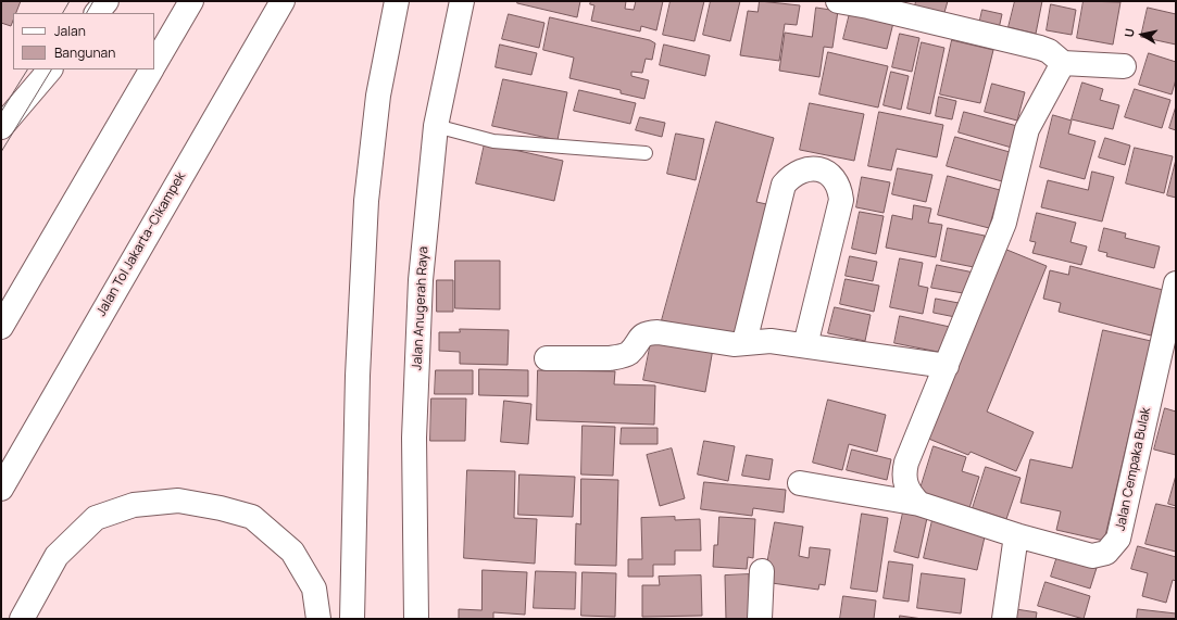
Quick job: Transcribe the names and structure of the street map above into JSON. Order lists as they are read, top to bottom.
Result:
{
  "streets": {
    "main road": ["Jalan Tol Jakarta–Cikampek", "Jalan Anugerah Raya", "Jalan Cempaka Bulak"]
  },
  "legend": ["Jalan", "Bangunan"],
  "north": "left"
}
